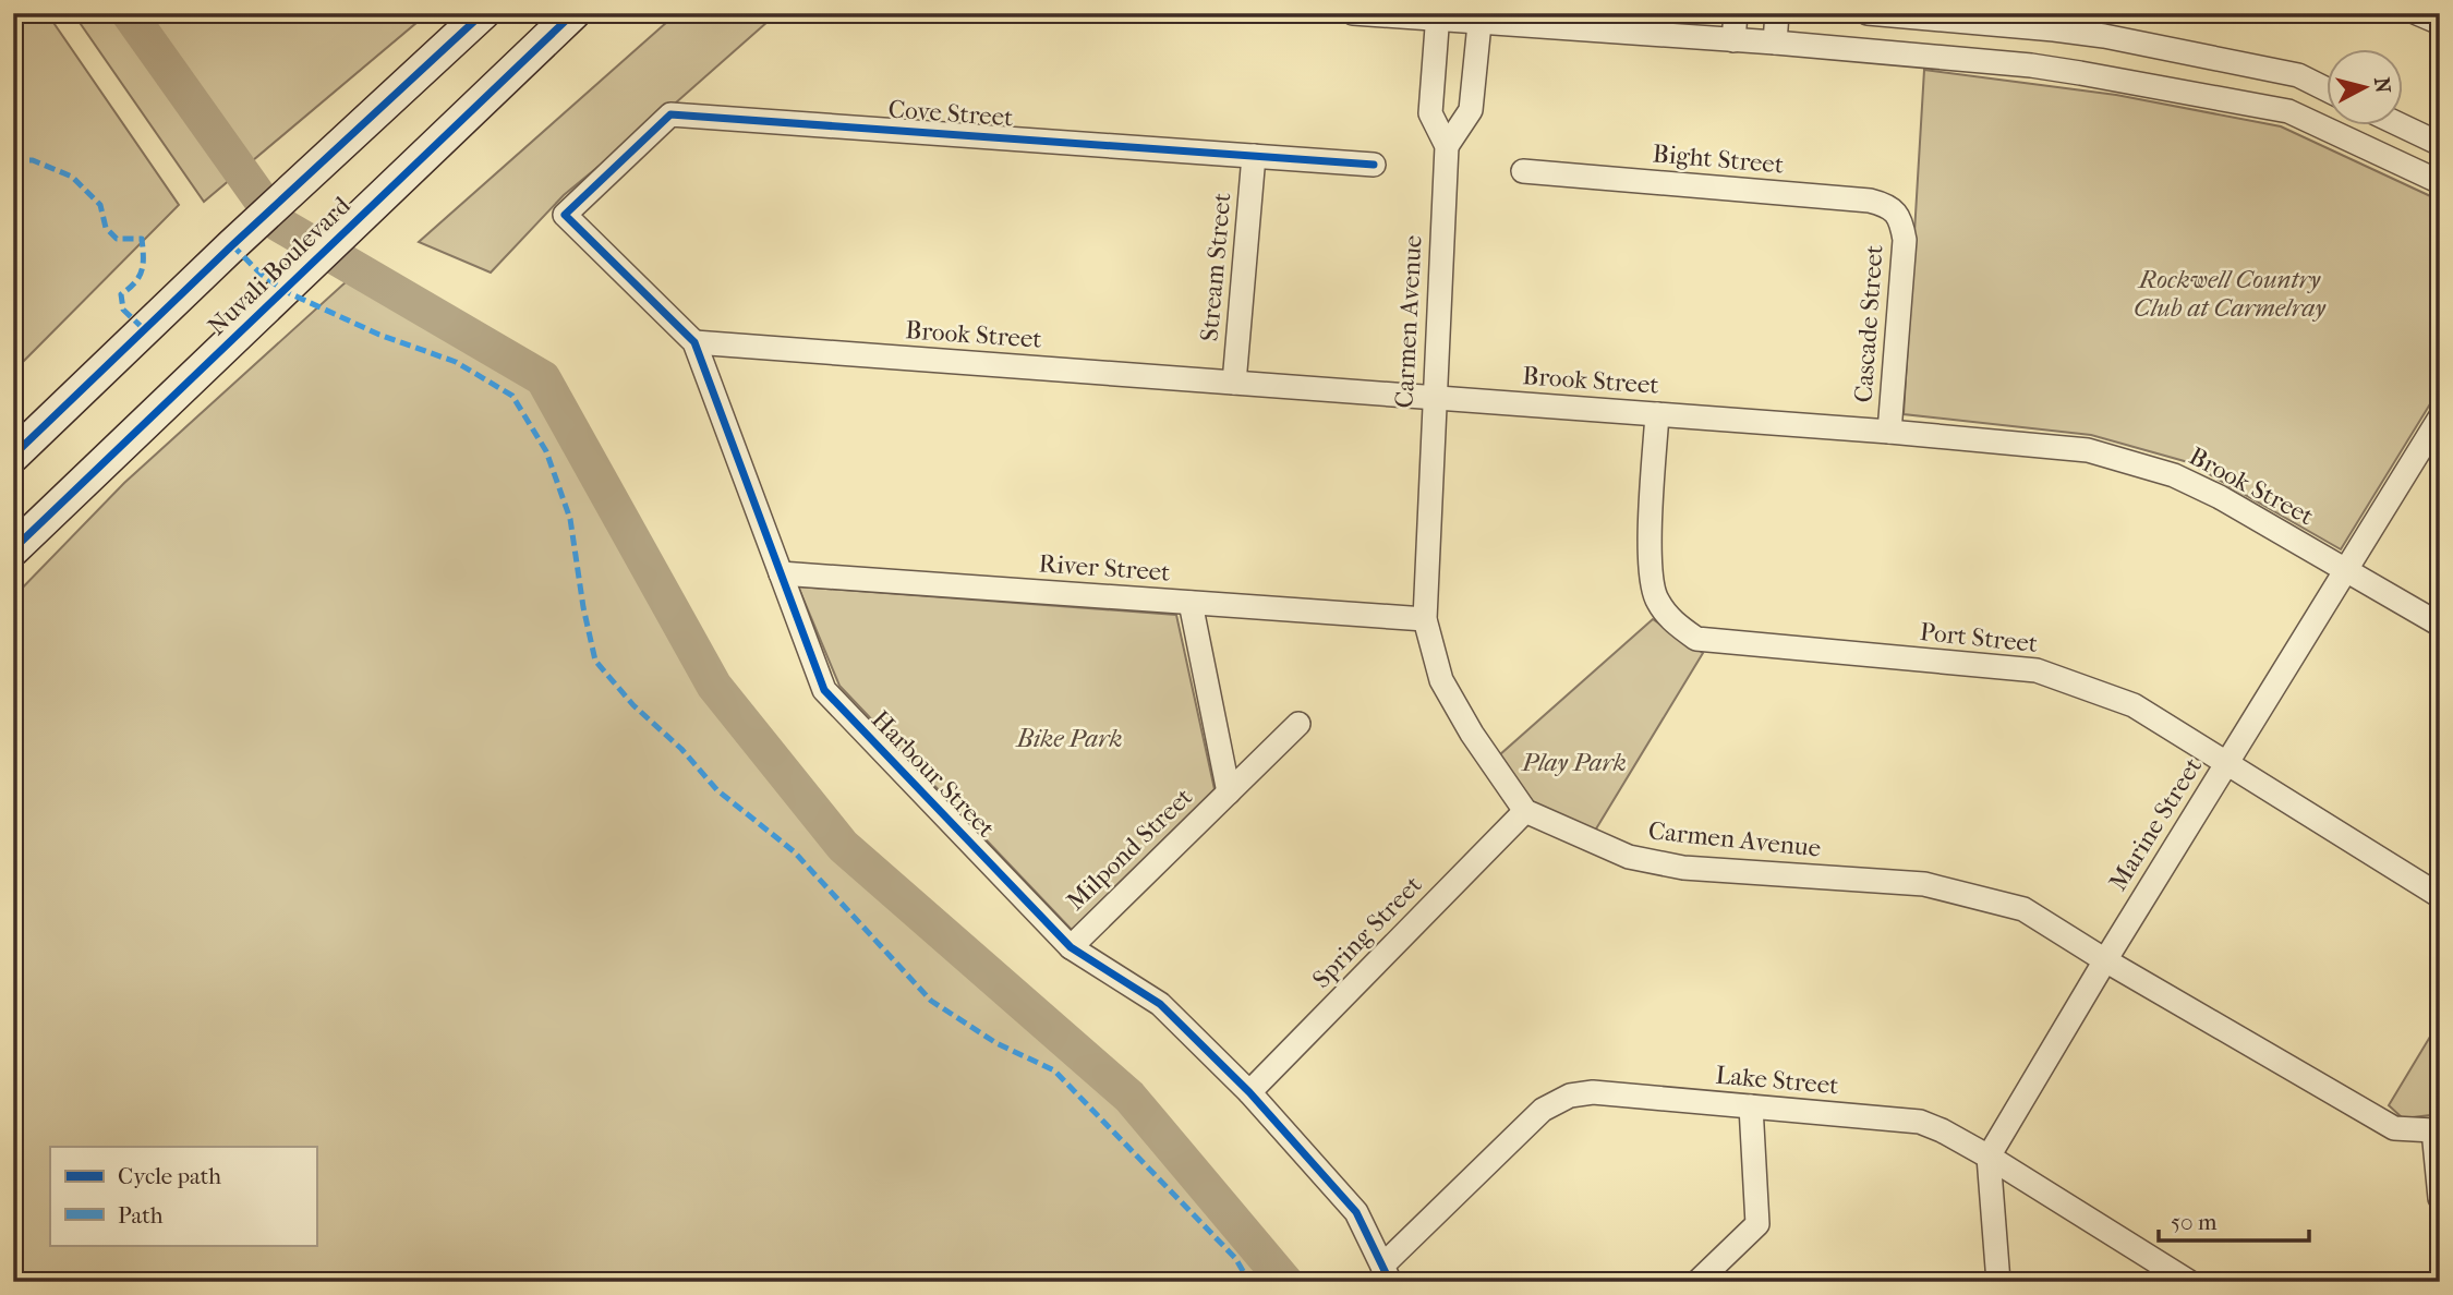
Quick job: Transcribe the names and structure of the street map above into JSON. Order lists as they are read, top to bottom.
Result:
{
  "streets": {
    "street": [
      "Cove Street",
      "Bight Street",
      "Nuvali Boulevard",
      "Stream Street",
      "Carmen Avenue",
      "Cascade Street",
      "Brook Street",
      "River Street",
      "Port Street",
      "Harbour Street",
      "Marine Street",
      "Milpond Street",
      "Spring Street",
      "Lake Street"
    ]
  },
  "crossings": [
    ["Cove Street", "Stream Street"],
    ["Cove Street", "Harbour Street"],
    ["Bight Street", "Cascade Street"],
    ["Stream Street", "Brook Street"],
    ["Carmen Avenue", "Brook Street"],
    ["Carmen Avenue", "River Street"],
    ["Carmen Avenue", "Marine Street"],
    ["Carmen Avenue", "Spring Street"],
    ["Cascade Street", "Brook Street"],
    ["Brook Street", "Port Street"],
    ["Brook Street", "Harbour Street"],
    ["Brook Street", "Marine Street"],
    ["River Street", "Harbour Street"],
    ["River Street", "Milpond Street"],
    ["Port Street", "Marine Street"],
    ["Harbour Street", "Milpond Street"],
    ["Harbour Street", "Spring Street"],
    ["Harbour Street", "Lake Street"],
    ["Marine Street", "Lake Street"]
  ],
  "parks": ["Rockwell Country Club at Carmelray", "Bike Park", "Play Park"],
  "legend": ["Cycle path", "Path"],
  "scale_bar": "50 m",
  "north": "right"
}
